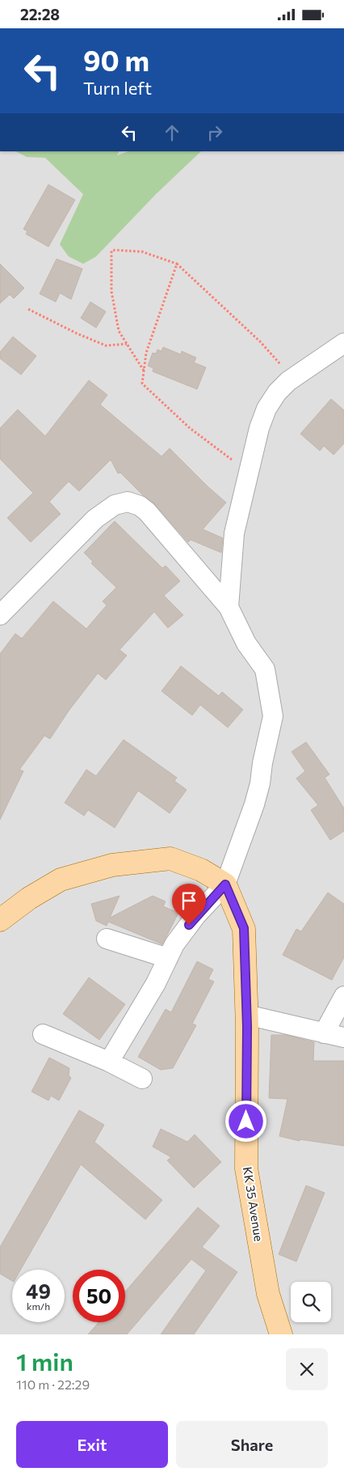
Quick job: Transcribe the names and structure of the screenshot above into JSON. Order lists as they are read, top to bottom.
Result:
{
  "streets": {
    "main road": ["KK 35 Avenue"]
  },
  "page": {
    "status": "22:28",
    "turn": ["90 m", "Turn left"],
    "speed": "49 km/h",
    "limit": "50",
    "heading": ["1 min", "110 m · 22:29"],
    "buttons": ["Exit", "Share"]
  }
}
